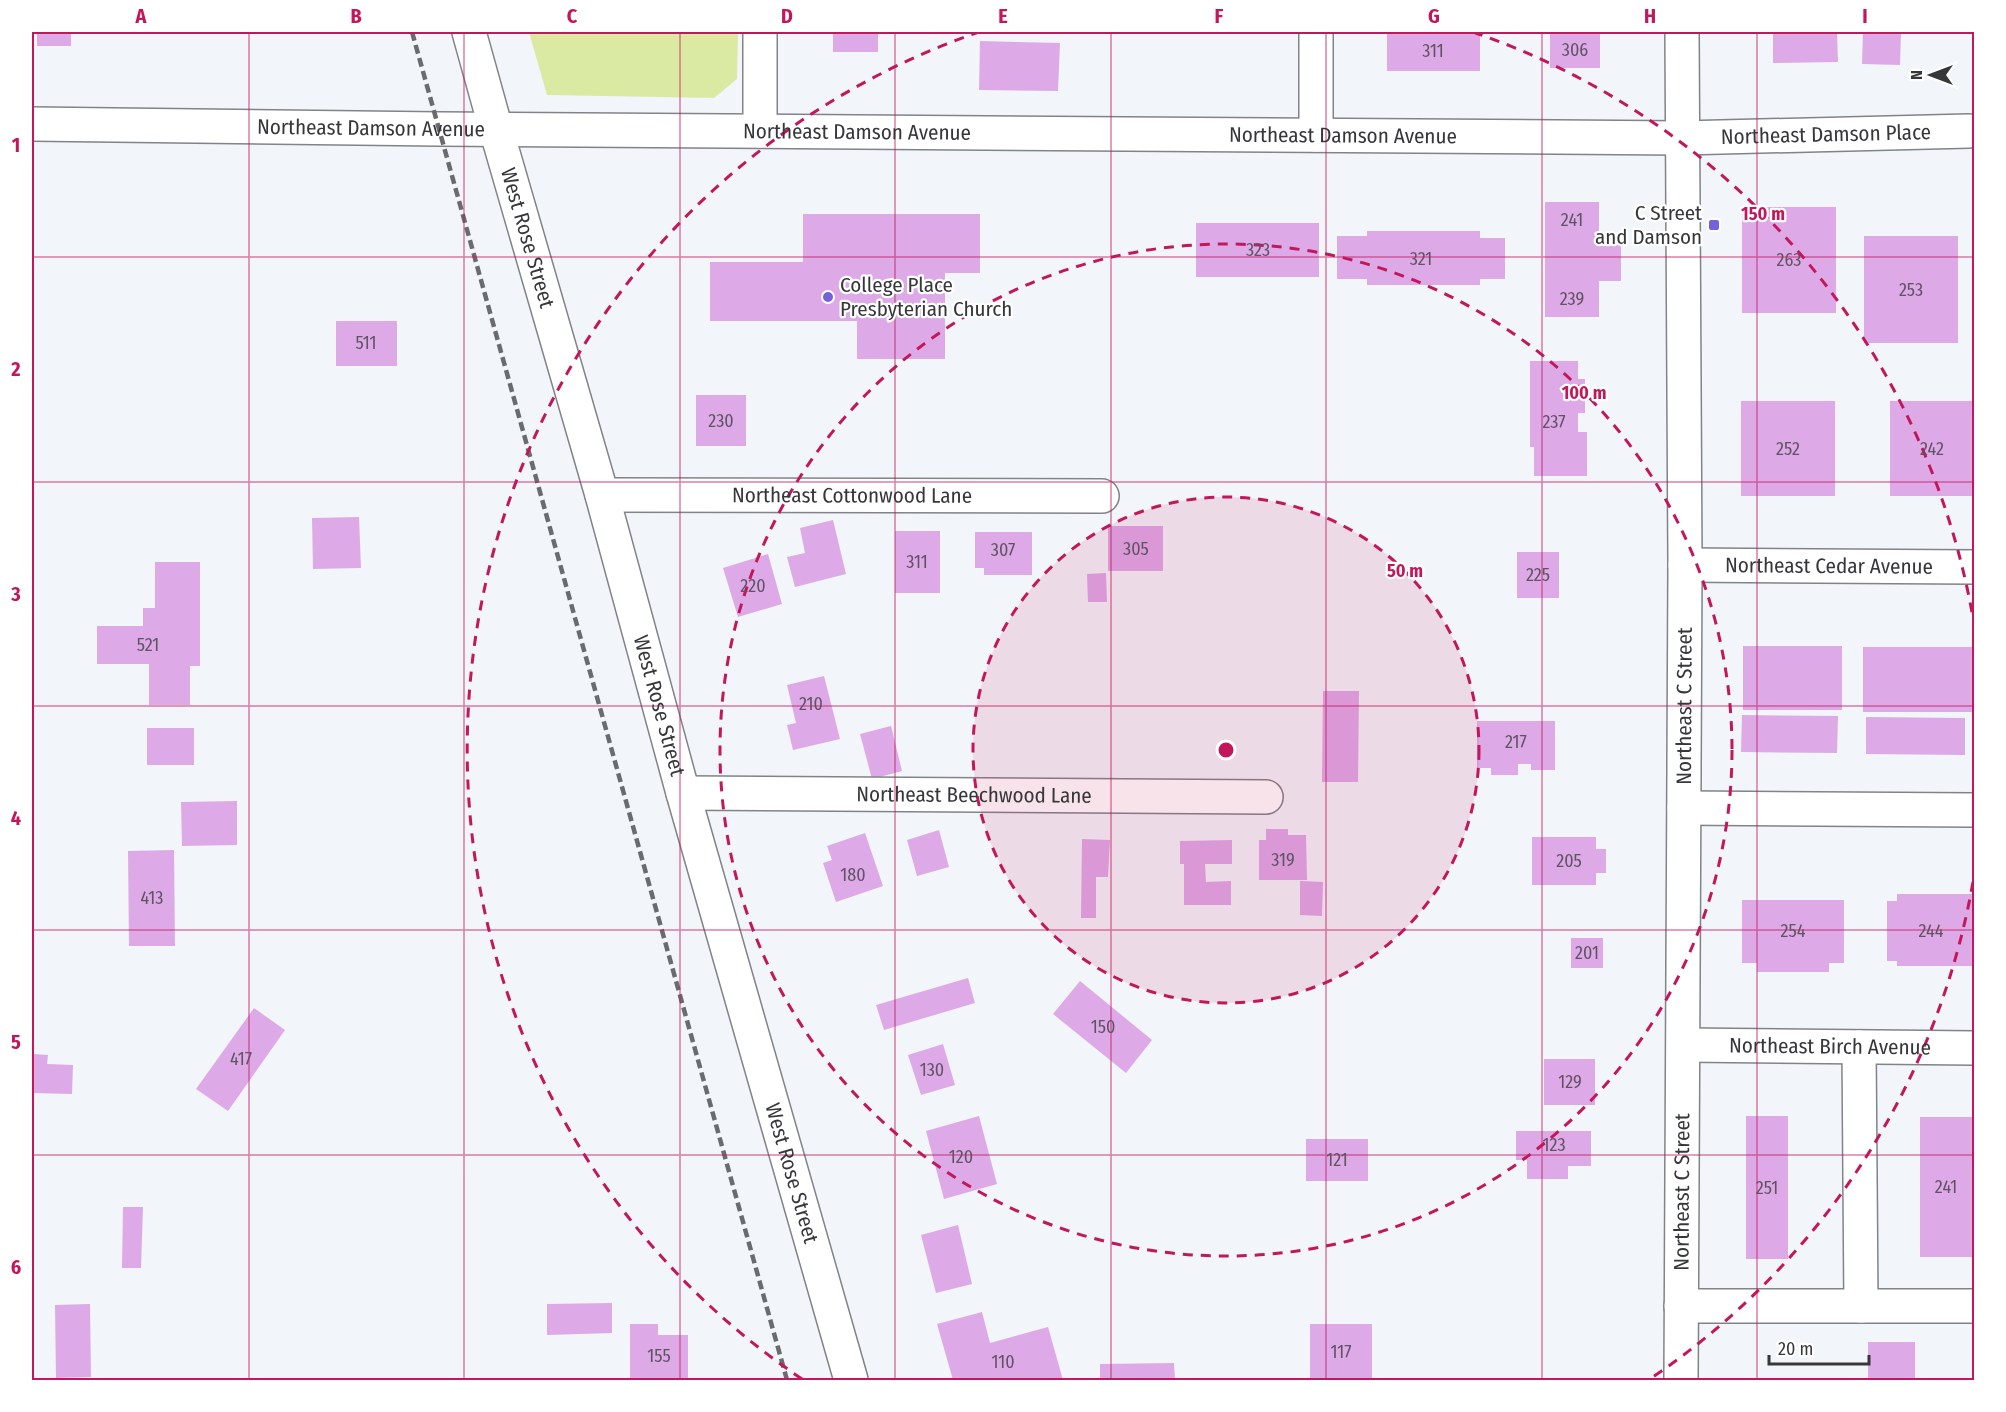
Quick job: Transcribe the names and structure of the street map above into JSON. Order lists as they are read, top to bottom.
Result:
{
  "streets": {
    "street": [
      "Northeast Damson Avenue",
      "Northeast Damson Place",
      "West Rose Street",
      "Northeast Cottonwood Lane",
      "Northeast Cedar Avenue",
      "Northeast C Street",
      "Northeast Beechwood Lane",
      "Northeast Birch Avenue"
    ]
  },
  "crossings": [
    ["Northeast Damson Avenue", "Northeast Damson Place"],
    ["Northeast Damson Avenue", "West Rose Street"],
    ["Northeast Damson Avenue", "Northeast C Street"],
    ["Northeast Damson Place", "Northeast C Street"],
    ["West Rose Street", "Northeast Cottonwood Lane"],
    ["West Rose Street", "Northeast Beechwood Lane"],
    ["Northeast Cedar Avenue", "Northeast C Street"],
    ["Northeast C Street", "Northeast Birch Avenue"]
  ],
  "places": {
    "transit": ["C Street and Damson"],
    "other": ["College Place Presbyterian Church"]
  },
  "house_numbers": [
    "306",
    "311",
    "241",
    "323",
    "321",
    "263",
    "253",
    "239",
    "511",
    "230",
    "237",
    "252",
    "242",
    "305",
    "307",
    "311",
    "225",
    "220",
    "521",
    "210",
    "217",
    "319",
    "205",
    "180",
    "413",
    "254",
    "244",
    "201",
    "150",
    "417",
    "130",
    "129",
    "123",
    "120",
    "121",
    "241",
    "251",
    "117",
    "155",
    "110"
  ],
  "scale_bar": "20 m",
  "north": "left",
  "grid": {
    "columns": [
      "A",
      "B",
      "C",
      "D",
      "E",
      "F",
      "G",
      "H",
      "I"
    ],
    "rows": [
      "1",
      "2",
      "3",
      "4",
      "5",
      "6"
    ]
  },
  "rings": ["150 m", "100 m", "50 m"]
}
